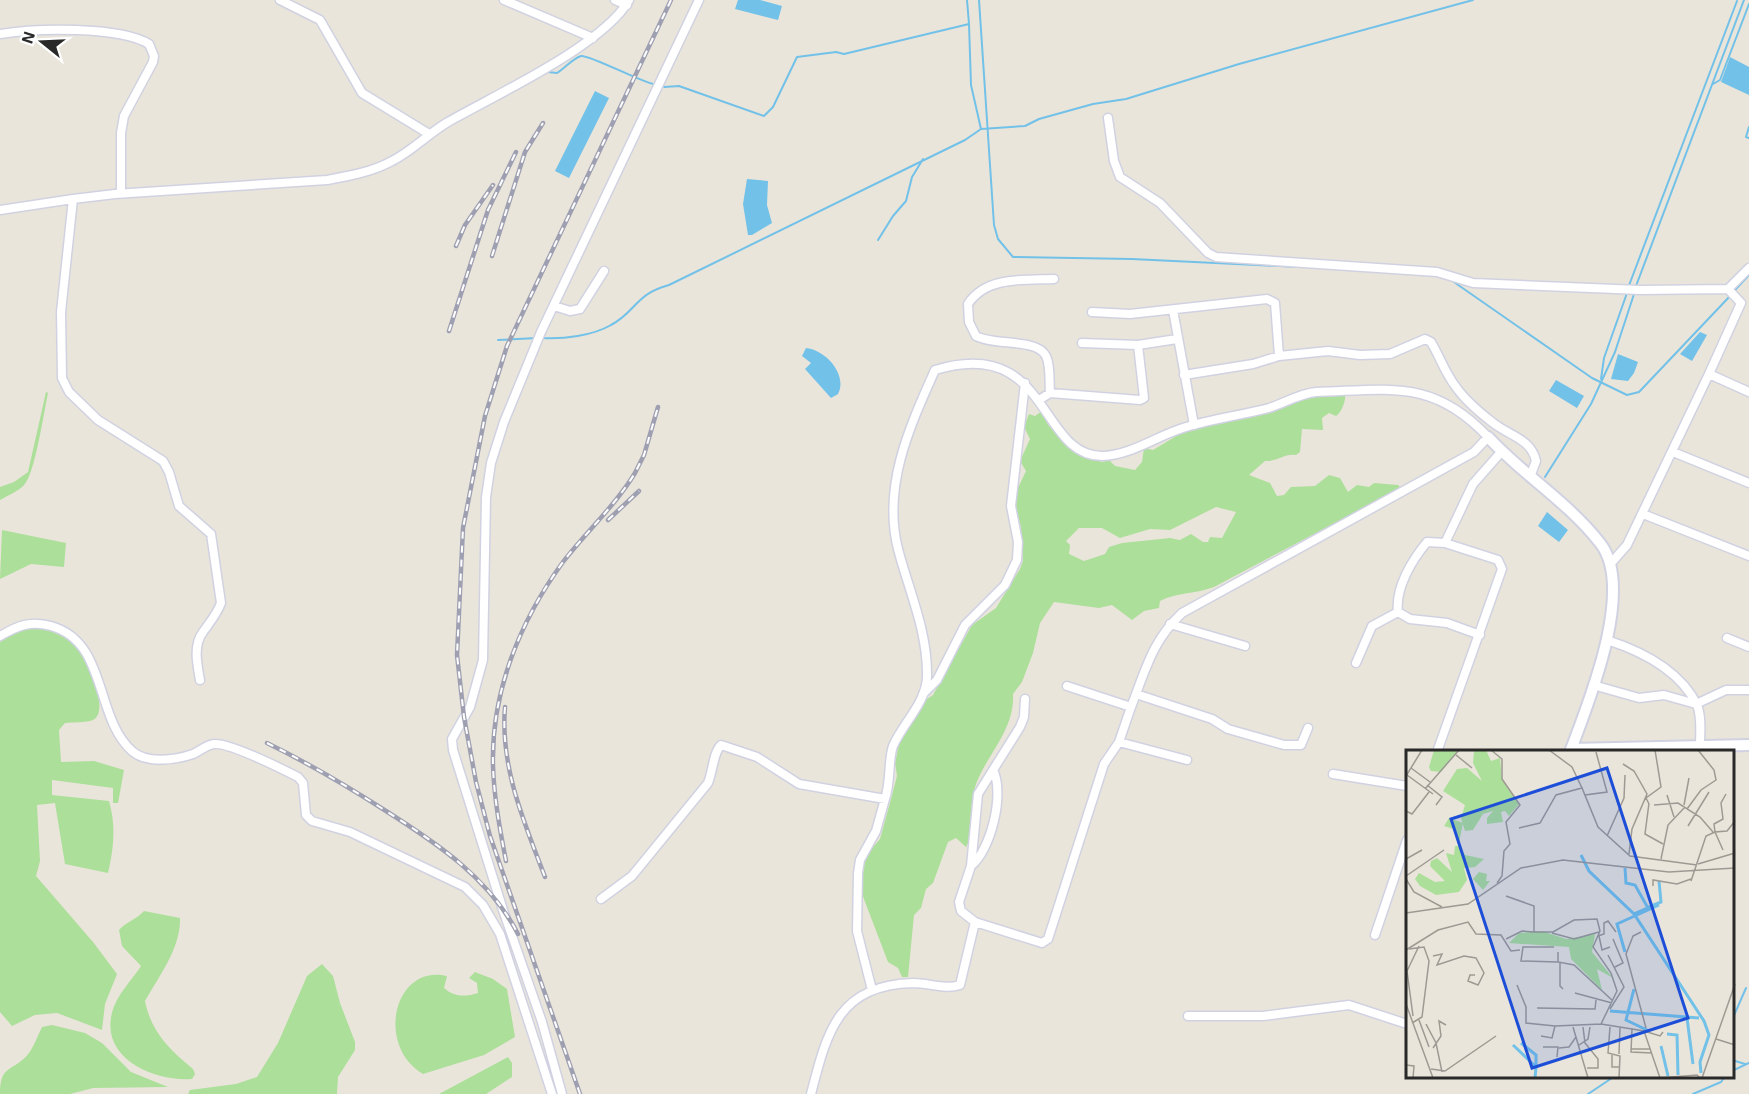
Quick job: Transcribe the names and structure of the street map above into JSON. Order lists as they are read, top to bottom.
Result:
{
  "north": "left"
}
